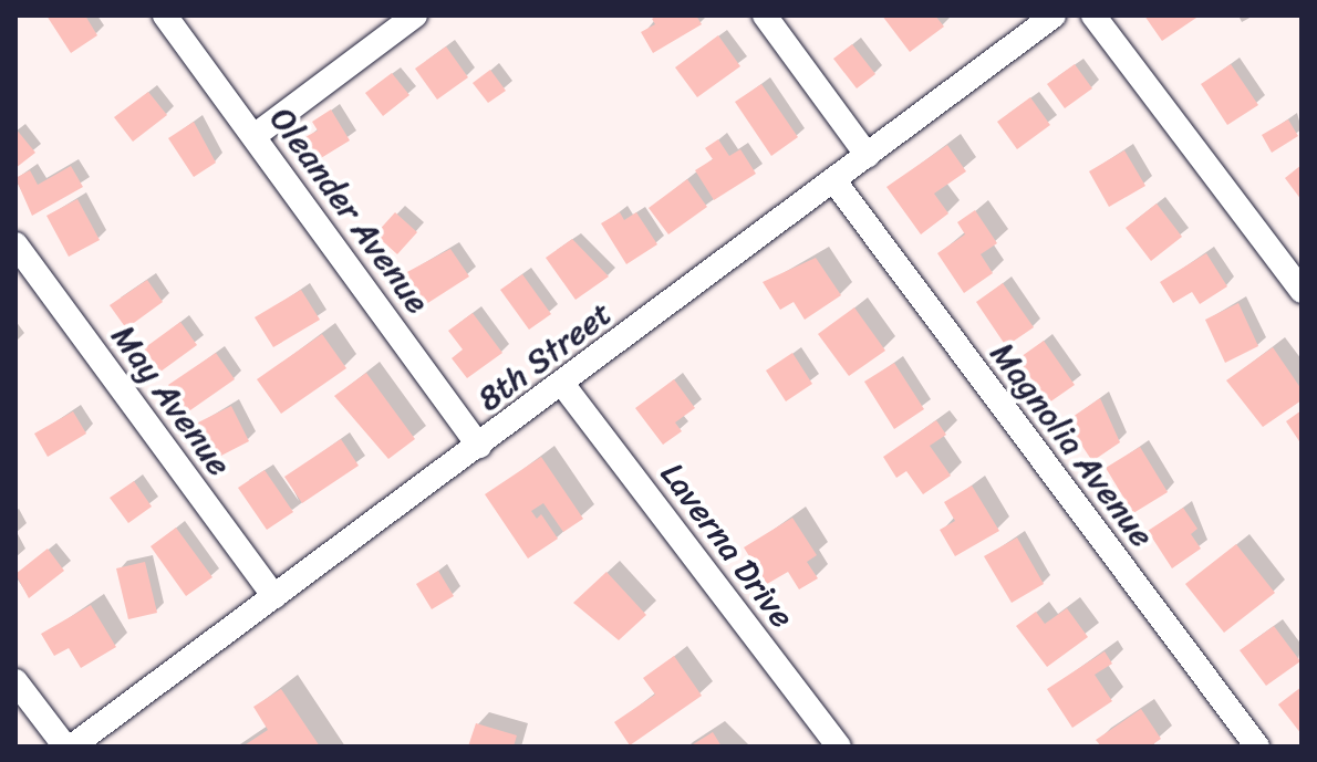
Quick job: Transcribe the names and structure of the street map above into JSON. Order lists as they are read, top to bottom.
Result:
{
  "streets": {
    "street": [
      "Oleander Avenue",
      "8th Street",
      "May Avenue",
      "Magnolia Avenue",
      "Laverna Drive"
    ]
  },
  "crossings": [
    ["Oleander Avenue", "8th Street"],
    ["8th Street", "May Avenue"],
    ["8th Street", "Magnolia Avenue"],
    ["8th Street", "Laverna Drive"]
  ]
}
